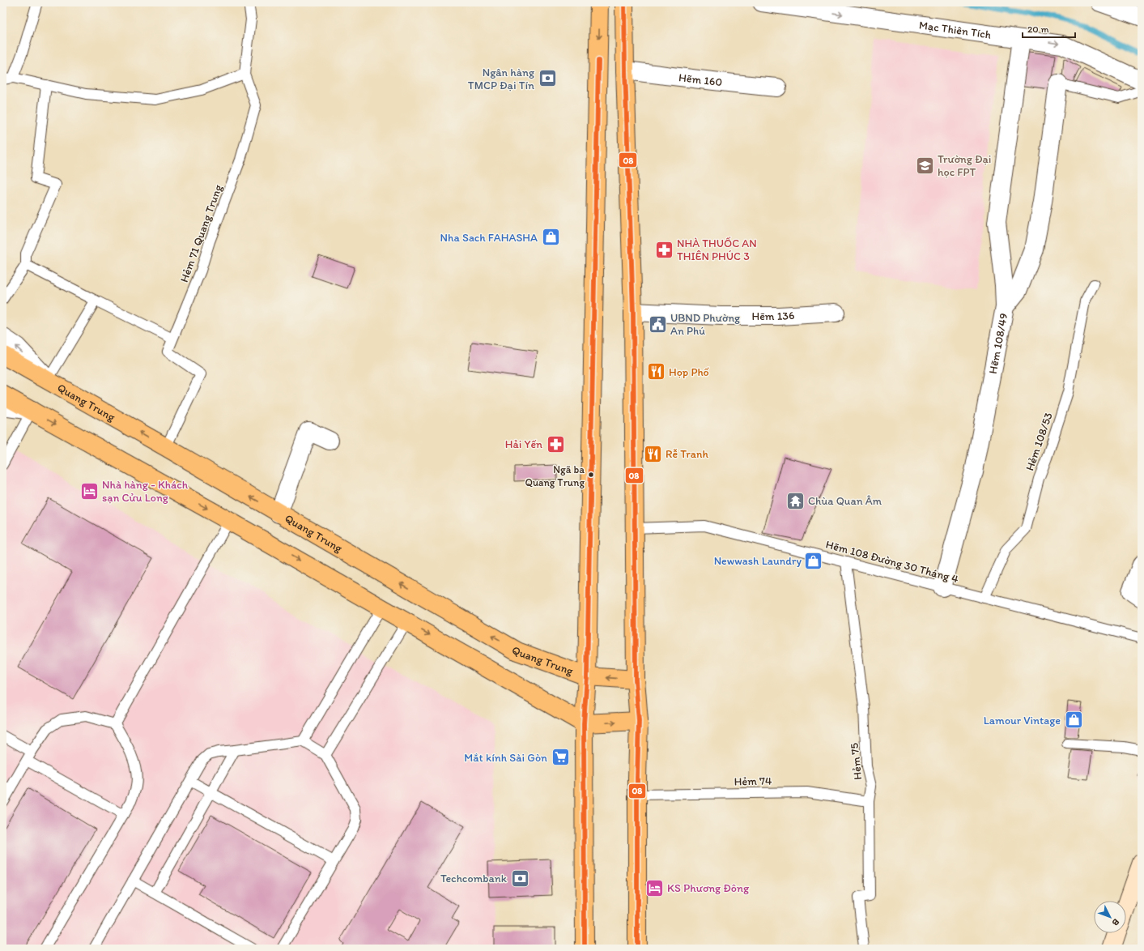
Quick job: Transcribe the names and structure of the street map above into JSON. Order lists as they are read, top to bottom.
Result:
{
  "streets": {
    "main road": ["Quang Trung"],
    "street": [
      "Mạc Thiên Tích",
      "Hẽm 160",
      "Hẽm 136",
      "Hẽm 108/49"
    ],
    "lane": [
      "Hẻm 71 Quang Trung",
      "Hẻm 108/53",
      "Hẽm 108 Đường 30 Tháng 4",
      "Hẻm 75",
      "Hẻm 74"
    ]
  },
  "crossings": [
    ["Hẻm 71 Quang Trung", "Quang Trung"],
    ["Hẽm 108/49", "Hẽm 108 Đường 30 Tháng 4"],
    ["Hẻm 108/53", "Hẽm 108 Đường 30 Tháng 4"],
    ["Hẽm 108 Đường 30 Tháng 4", "Hẻm 75"],
    ["Hẻm 75", "Hẻm 74"]
  ],
  "one_way": ["Mạc Thiên Tích"],
  "places": {
    "bank": ["Ngân hàng TMCP Đại Tín", "Techcombank"],
    "school or university": ["Trường Đại học FPT"],
    "shop": ["Nha Sach FAHASHA", "Newwash Laundry", "Lamour Vintage"],
    "pharmacy": ["NHÀ THUỐC AN THIÊN PHÚC 3", "Hải Yến"],
    "public building": ["UBND Phường An Phú"],
    "restaurant": ["Họp Phố", "Rễ Tranh"],
    "other": ["Ngã ba Quang Trung"],
    "hotel": ["Nhà hàng - Khách sạn Cửu Long", "KS Phương Đông"],
    "temple": ["Chùa Quan Âm"],
    "supermarket": ["Mắt kính Sài Gòn"]
  },
  "lines": ["transit line 08"],
  "scale_bar": "20 m",
  "north": "bottom right"
}
